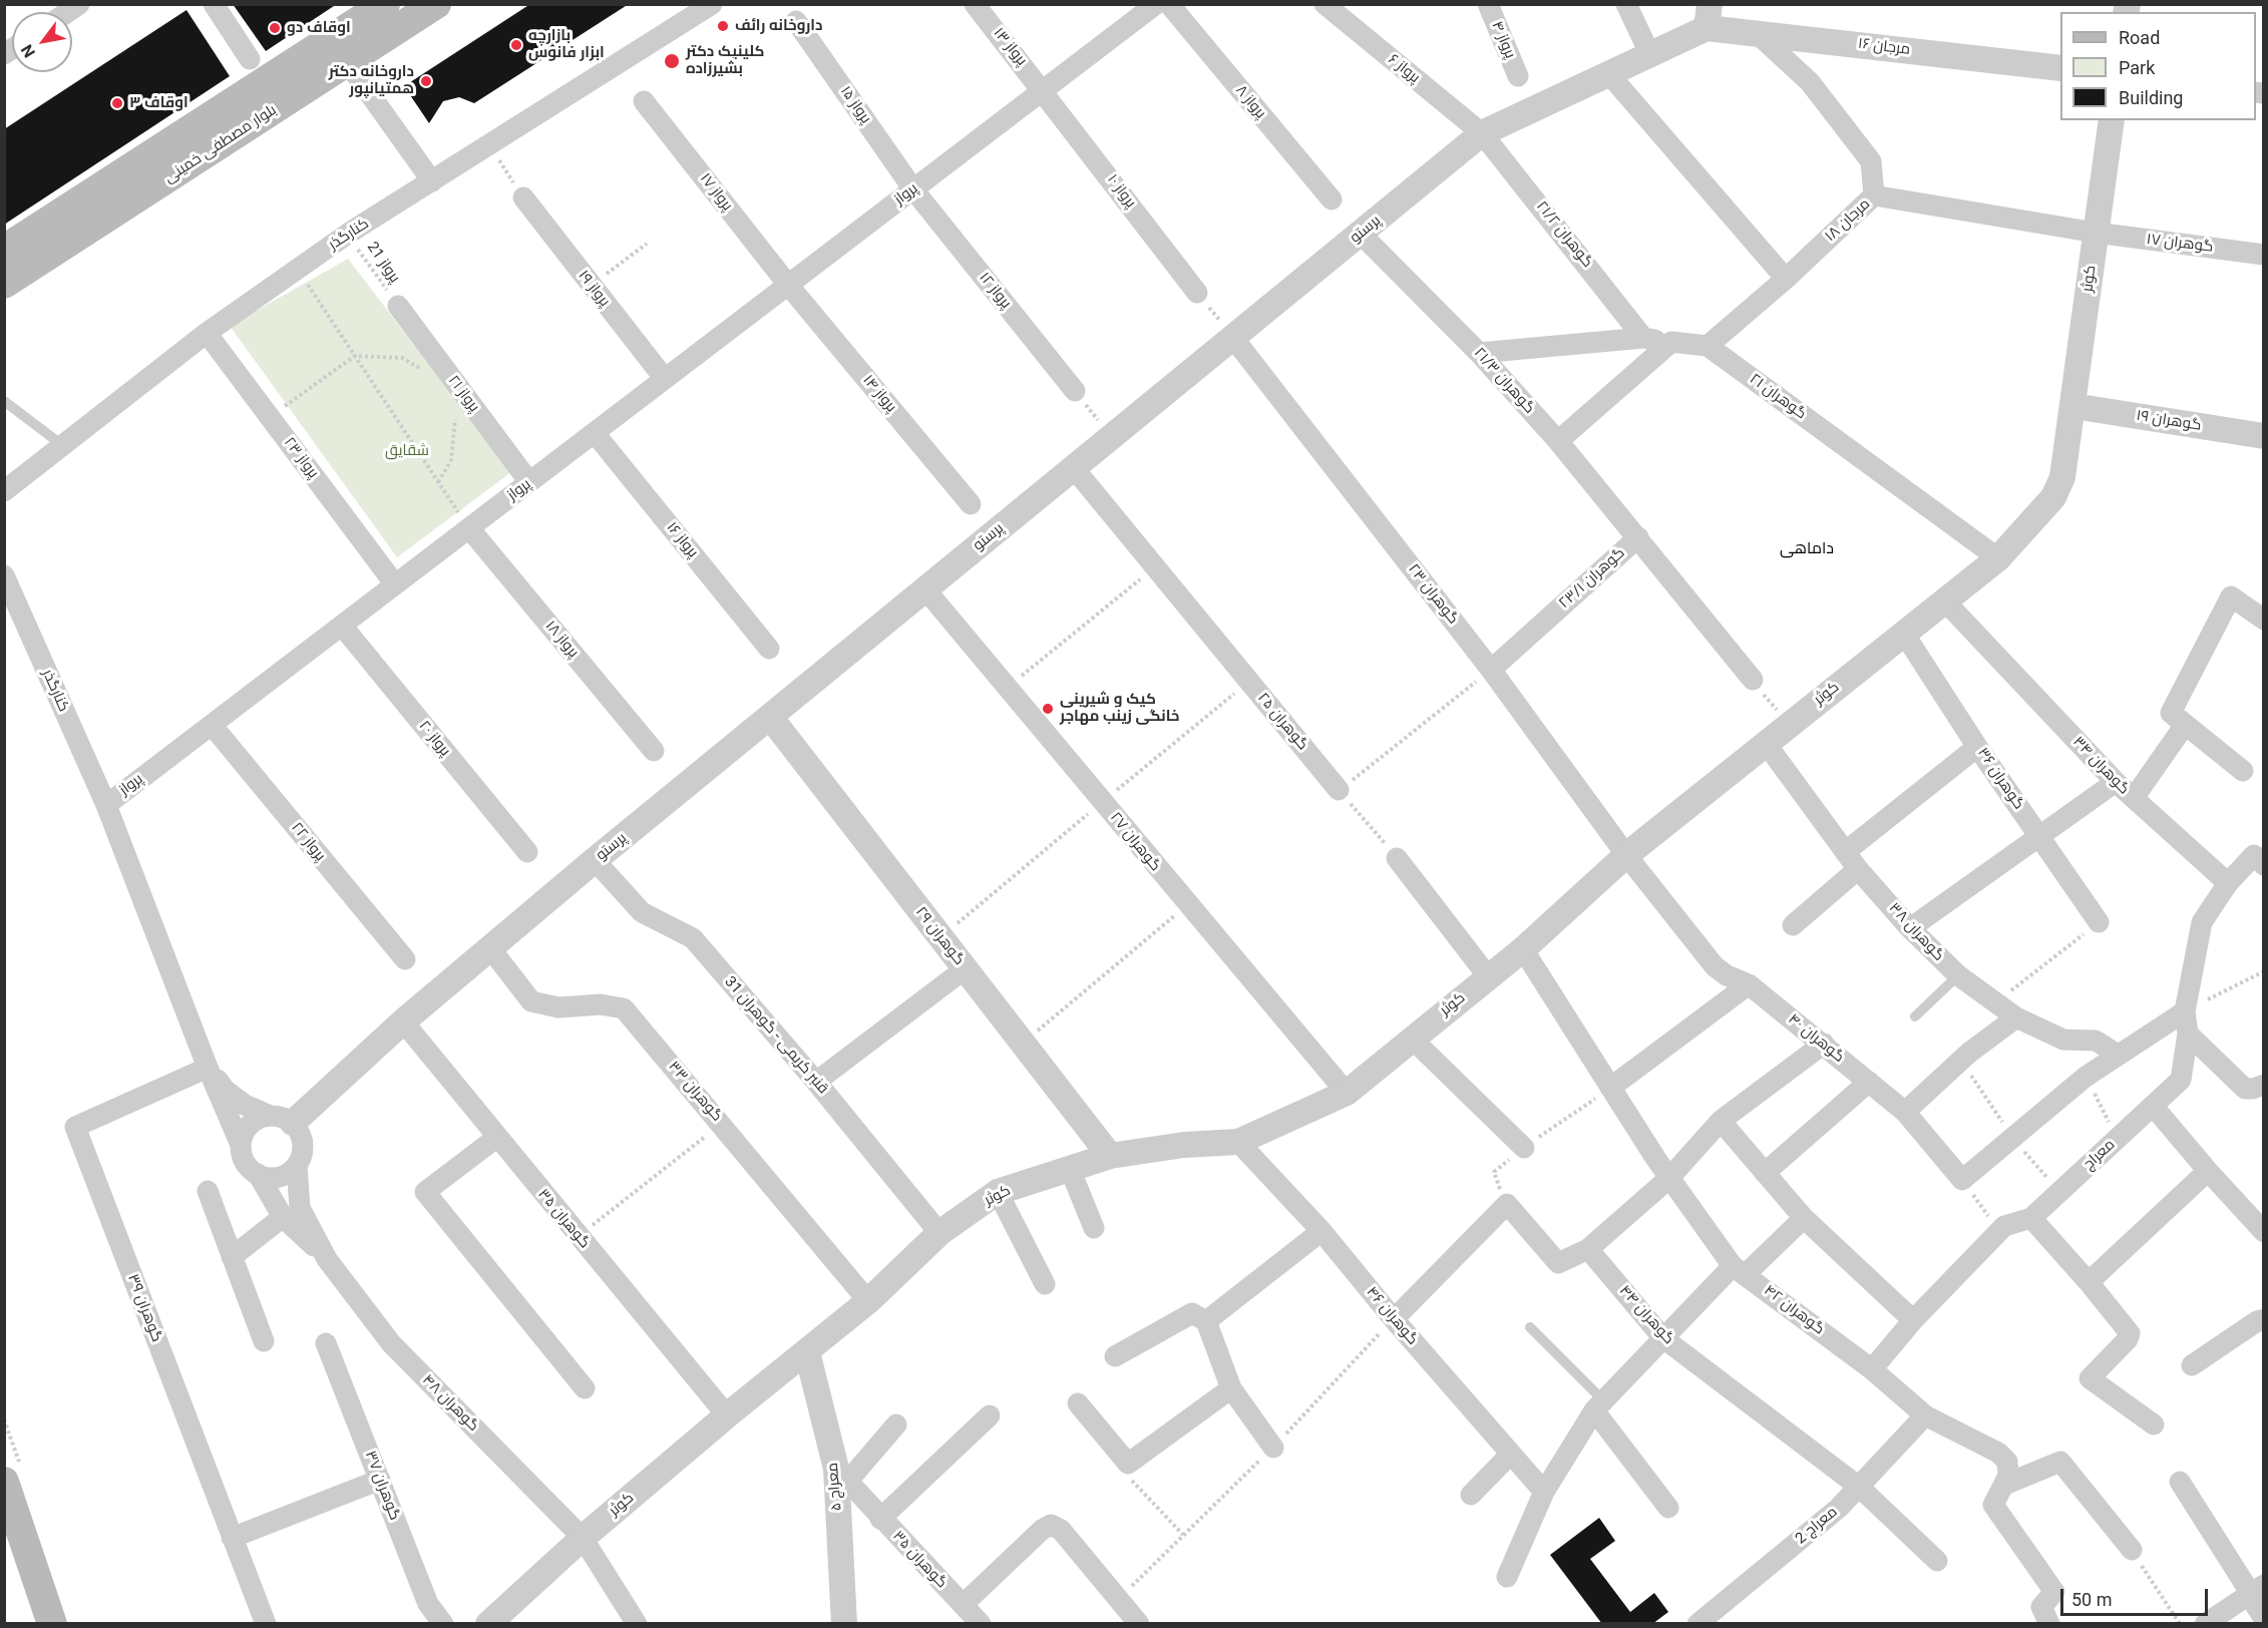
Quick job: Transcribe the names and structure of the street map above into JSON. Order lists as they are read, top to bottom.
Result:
{
  "streets": {
    "main road": ["بلوار مصطفی خمینی"],
    "street": [
      "پرواز ۴",
      "پرواز ۱۳",
      "مرجان ۱۶",
      "پرواز ۶",
      "پرواز ۸",
      "پرواز ۱۵",
      "پرواز ۱۰",
      "پرواز ۱۷",
      "پرواز",
      "مرجان ۱۸",
      "پرستو",
      "کنارگذر",
      "گوهران ۲۱/۲",
      "گوهران ۱۷",
      "کوثر",
      "پرواز ۱۹",
      "پرواز ۱۲",
      "گوهران ۲۱/۳",
      "پرواز ۲۱",
      "پرواز ۱۴",
      "گوهران ۲۱",
      "گوهران ۱۹",
      "پرواز ۲۳",
      "پرواز ۱۶",
      "گوهران ۲۳/۱",
      "گوهران ۲۳",
      "پرواز ۱۸",
      "گوهران ۲۵",
      "پرواز ۲۰",
      "گوهران ۳۴",
      "گوهران ۳۶",
      "پرواز ۲۲",
      "گوهران ۲۷",
      "گوهران ۳۸",
      "گوهران ۲۹",
      "قنبر کریمی - گوهران 31",
      "گوهران ۴۰",
      "گوهران ۳۳",
      "معراج",
      "گوهران ۳۵",
      "گوهران ۳۹",
      "گوهران ۴۲",
      "گوهران ۴۴",
      "گوهران ۴۶",
      "گوهران ۴۸",
      "گوهران ۳۷",
      "معراج ۵",
      "معراج 2"
    ],
    "path": ["پرواز 21"]
  },
  "crossings": [
    ["پرواز ۱۳", "پرواز ۱۰"],
    ["پرواز ۱۳", "پرواز"],
    ["مرجان ۱۶", "پرستو"],
    ["پرواز ۶", "پرستو"],
    ["پرواز ۶", "گوهران ۲۱/۲"],
    ["پرواز ۱۵", "پرواز"],
    ["پرواز ۱۵", "پرواز ۱۲"],
    ["پرواز ۱۰", "پرواز"],
    ["پرواز ۱۷", "پرواز"],
    ["پرواز ۱۷", "پرواز ۱۴"],
    ["پرواز", "پرستو"],
    ["پرواز", "کنارگذر"],
    ["پرواز", "پرواز ۱۹"],
    ["پرواز", "پرواز ۱۲"],
    ["پرواز", "پرواز ۲۱"],
    ["پرواز", "پرواز ۱۴"],
    ["پرواز", "پرواز ۲۳"],
    ["پرواز", "پرواز ۱۶"],
    ["پرواز", "پرواز ۱۸"],
    ["پرواز", "پرواز ۲۰"],
    ["پرواز", "پرواز ۲۲"],
    ["پرواز", "گوهران ۳۹"],
    ["پرواز", "گوهران ۴۸"],
    ["مرجان ۱۸", "گوهران ۱۷"],
    ["مرجان ۱۸", "کوثر"],
    ["مرجان ۱۸", "گوهران ۲۱"],
    ["پرستو", "گوهران ۲۱/۲"],
    ["پرستو", "گوهران ۲۱/۳"],
    ["پرستو", "گوهران ۲۳"],
    ["پرستو", "گوهران ۲۵"],
    ["پرستو", "گوهران ۲۷"],
    ["پرستو", "گوهران ۲۹"],
    ["پرستو", "قنبر کریمی - گوهران 31"],
    ["پرستو", "گوهران ۳۳"],
    ["پرستو", "گوهران ۳۵"],
    ["پرستو", "گوهران ۴۸"],
    ["کنارگذر", "پرواز 21"],
    ["کنارگذر", "پرواز ۲۳"],
    ["گوهران ۲۱/۲", "گوهران ۲۱"],
    ["گوهران ۱۷", "کوثر"],
    ["پرواز 21", "پرواز ۲۱"],
    ["کوثر", "گوهران ۲۱"],
    ["کوثر", "گوهران ۱۹"],
    ["کوثر", "گوهران ۲۳"],
    ["کوثر", "گوهران ۳۴"],
    ["کوثر", "گوهران ۳۶"],
    ["کوثر", "گوهران ۲۷"],
    ["کوثر", "گوهران ۳۸"],
    ["کوثر", "گوهران ۲۹"],
    ["کوثر", "قنبر کریمی - گوهران 31"],
    ["کوثر", "گوهران ۴۰"],
    ["کوثر", "گوهران ۳۳"],
    ["کوثر", "گوهران ۳۵"],
    ["کوثر", "گوهران ۴۲"],
    ["کوثر", "گوهران ۴۶"],
    ["کوثر", "گوهران ۴۸"],
    ["کوثر", "معراج ۵"],
    ["گوهران ۲۱/۳", "گوهران ۲۱"],
    ["گوهران ۲۱/۳", "گوهران ۲۳/۱"],
    ["گوهران ۲۳/۱", "گوهران ۲۳"],
    ["گوهران ۲۳", "گوهران ۴۰"],
    ["گوهران ۳۴", "معراج"],
    ["معراج", "گوهران ۴۲"],
    ["گوهران ۳۵", "معراج ۵"],
    ["گوهران ۴۲", "معراج 2"],
    ["گوهران ۴۴", "معراج 2"]
  ],
  "districts": ["داماهی"],
  "parks": ["شقایق"],
  "places": [
    "داروخانه رائف",
    "اوقاف دو",
    "بازارچه ابزار فانوس",
    "کلینیک دکتر بشیرزاده",
    "داروخانه دکتر همتیانپور",
    "اوقاف ۳",
    "کیک و شیرینی خانگی زینب مهاجر"
  ],
  "legend": ["Road", "Park", "Building"],
  "scale_bar": "50 m",
  "north": "bottom left"
}
